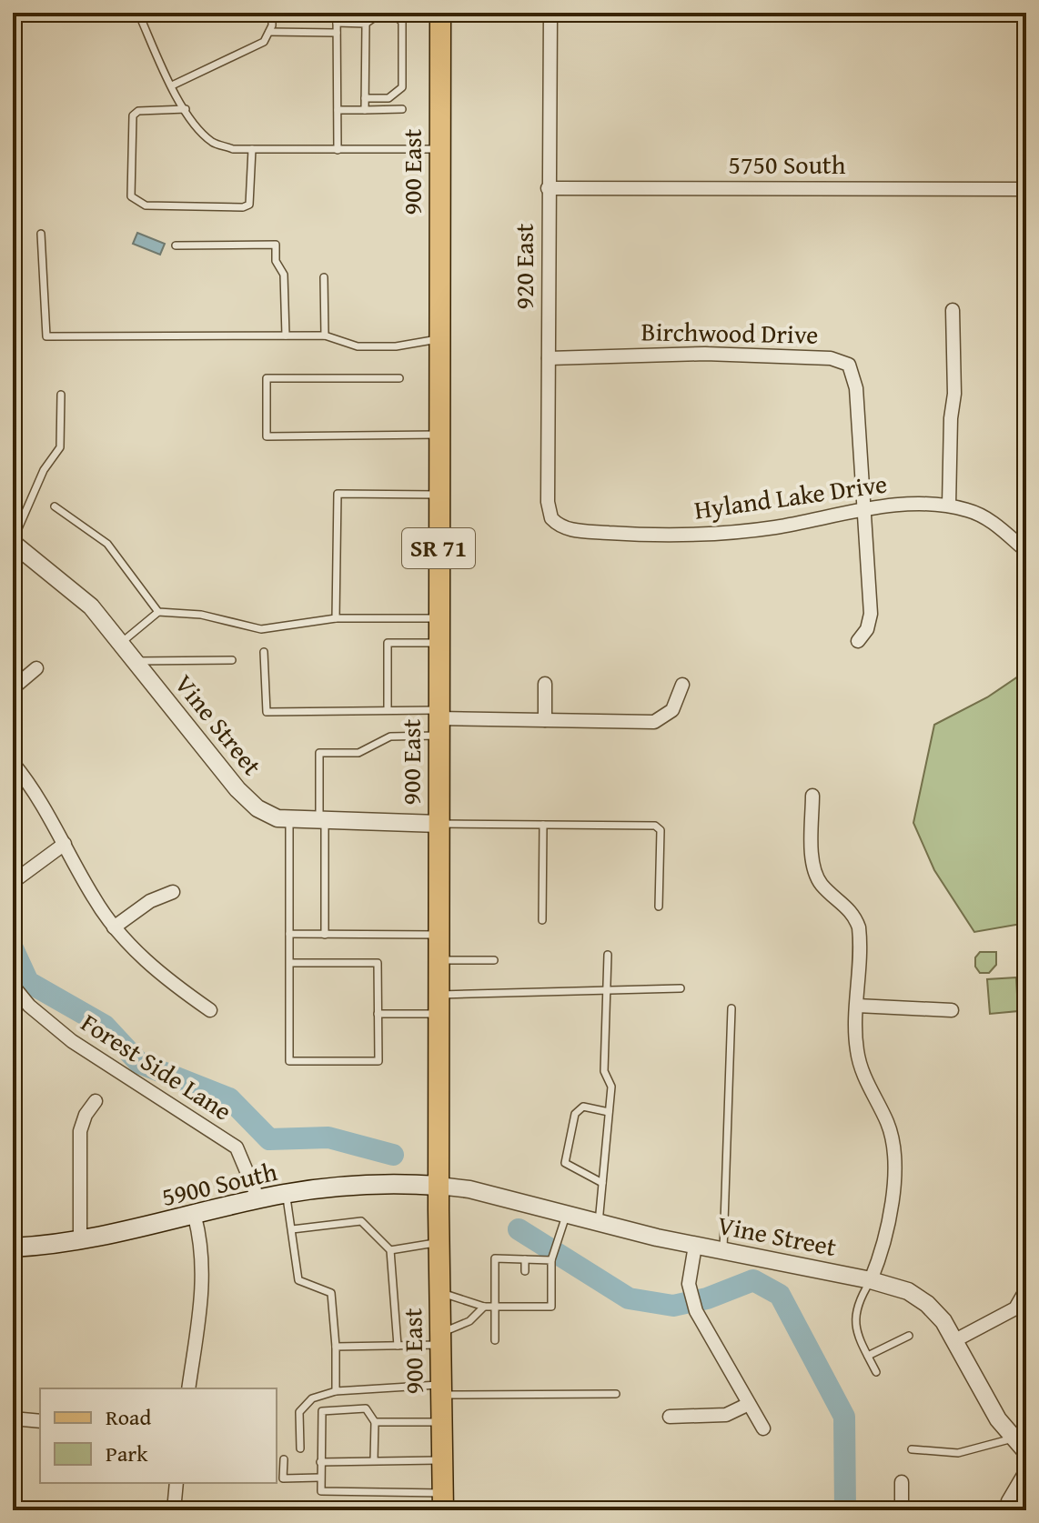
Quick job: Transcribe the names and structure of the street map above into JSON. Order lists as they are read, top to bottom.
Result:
{
  "streets": {
    "main road": ["900 East", "SR 71", "5900 South"],
    "street": [
      "5750 South",
      "920 East",
      "Birchwood Drive",
      "Hyland Lake Drive",
      "Vine Street",
      "Forest Side Lane"
    ]
  },
  "crossings": [
    ["5750 South", "920 East"],
    ["900 East", "Vine Street"],
    ["900 East", "5900 South"],
    ["920 East", "Birchwood Drive"],
    ["920 East", "Hyland Lake Drive"],
    ["Birchwood Drive", "Hyland Lake Drive"],
    ["Vine Street", "5900 South"],
    ["Forest Side Lane", "5900 South"]
  ],
  "legend": ["Road", "Park"]
}
